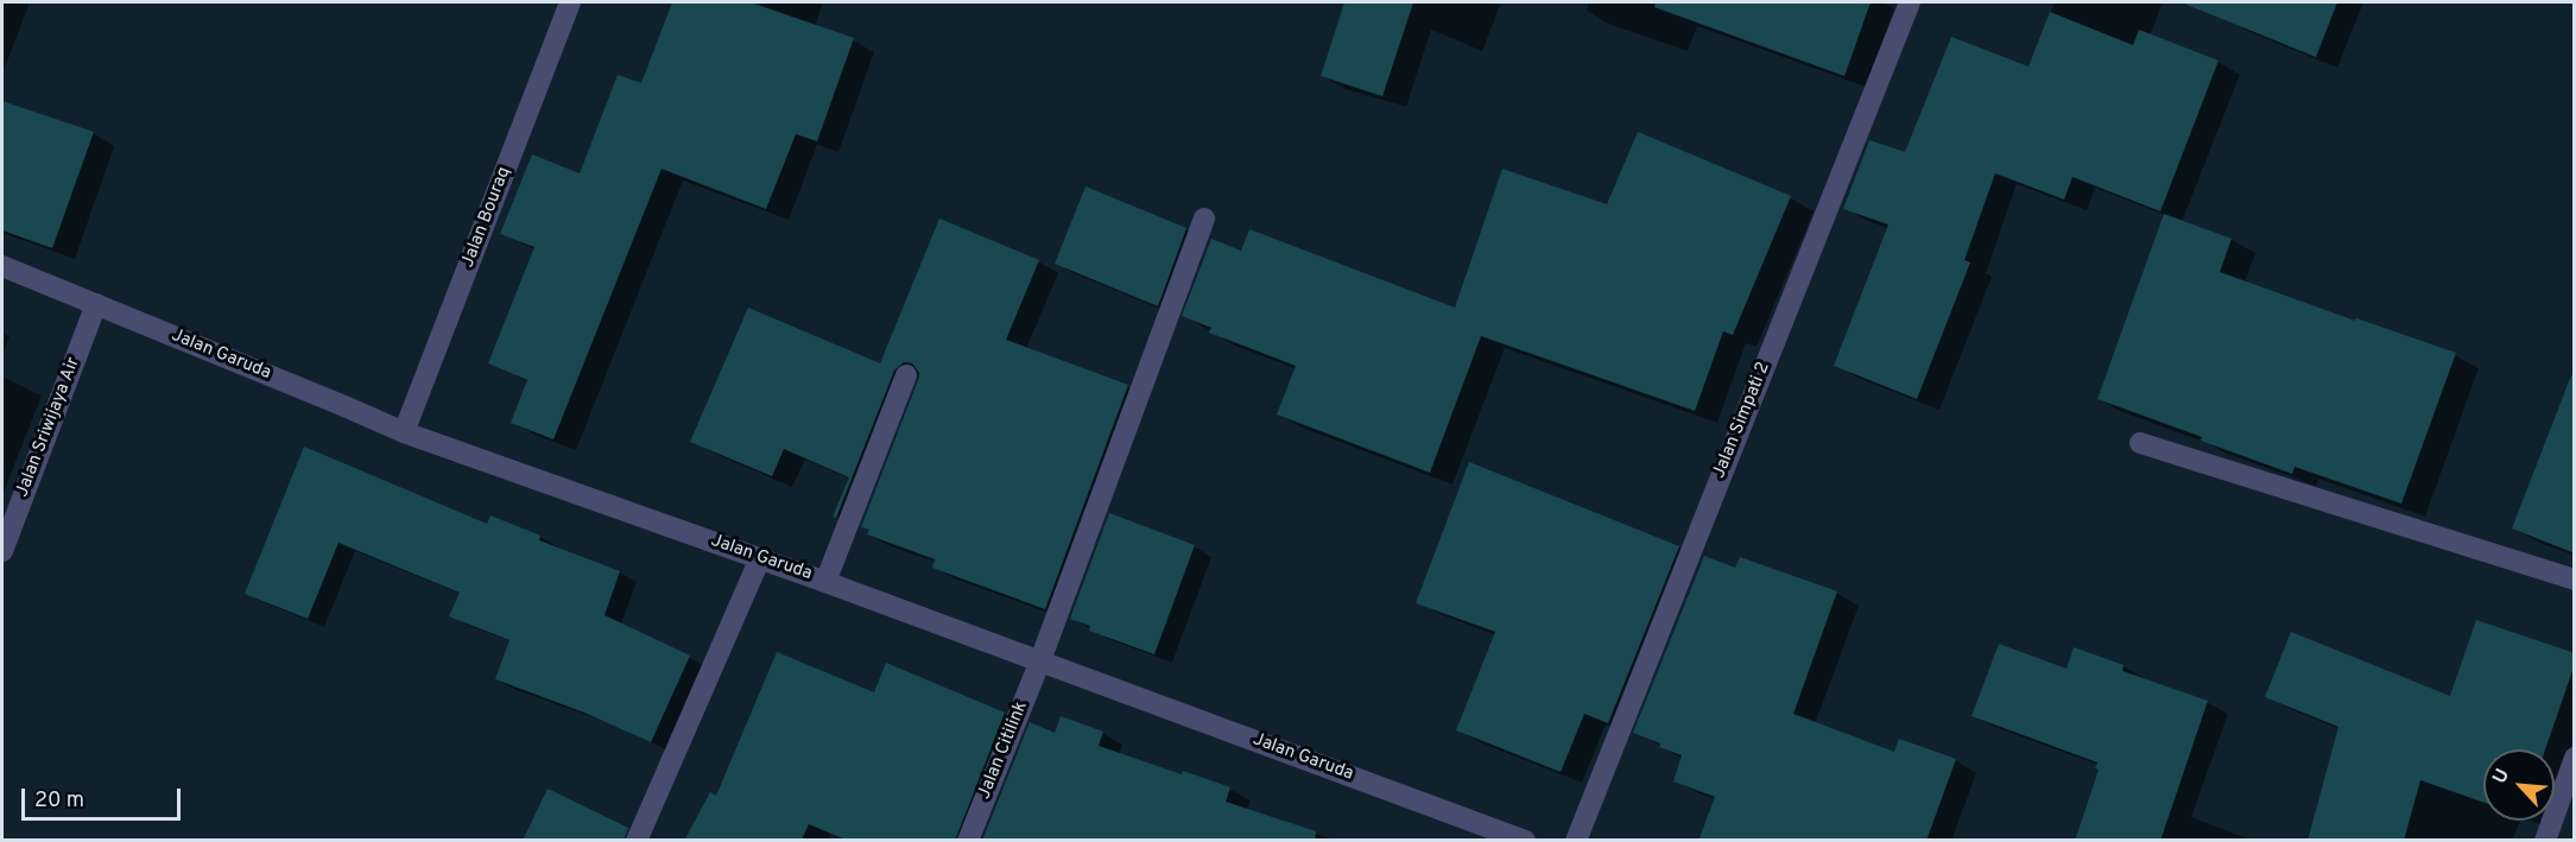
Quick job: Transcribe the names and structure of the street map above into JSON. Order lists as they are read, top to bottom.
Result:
{
  "streets": {
    "street": [
      "Jalan Bouraq",
      "Jalan Garuda",
      "Jalan Simpati 2",
      "Jalan Sriwijaya Air",
      "Jalan Citilink"
    ]
  },
  "crossings": [
    ["Jalan Bouraq", "Jalan Garuda"],
    ["Jalan Garuda", "Jalan Sriwijaya Air"],
    ["Jalan Garuda", "Jalan Citilink"]
  ],
  "scale_bar": "20 m",
  "north": "top left"
}
